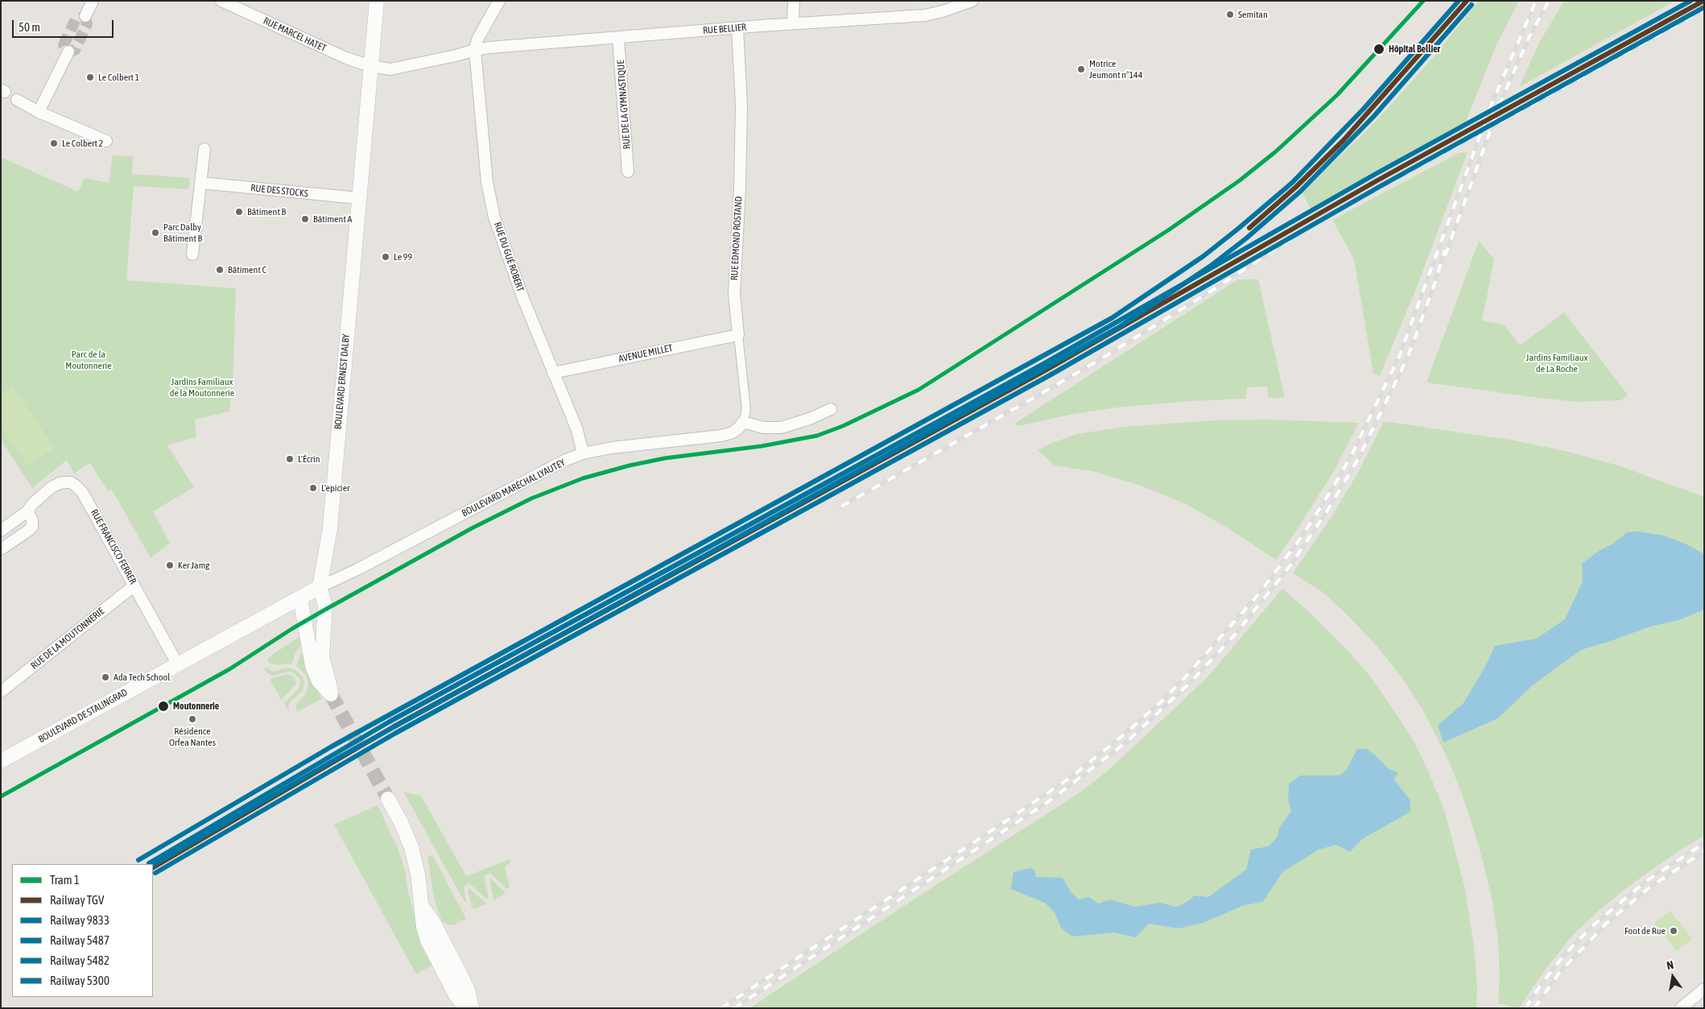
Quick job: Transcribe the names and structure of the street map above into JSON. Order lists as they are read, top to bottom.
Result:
{
  "streets": {
    "street": [
      "RUE BELLIER",
      "RUE MARCEL HATET",
      "RUE DE LA GYMNASTIQUE",
      "RUE DES STOCKS",
      "RUE EDMOND ROSTAND",
      "RUE DU GUÉ ROBERT",
      "AVENUE MILLET",
      "BOULEVARD ERNEST DALBY",
      "BOULEVARD MARÉCHAL LYAUTEY",
      "RUE FRANCISCO FERRER",
      "RUE DE LA MOUTONNERIE",
      "BOULEVARD DE STALINGRAD"
    ]
  },
  "crossings": [
    ["RUE BELLIER", "RUE MARCEL HATET"],
    ["RUE BELLIER", "RUE DE LA GYMNASTIQUE"],
    ["RUE BELLIER", "RUE EDMOND ROSTAND"],
    ["RUE BELLIER", "RUE DU GUÉ ROBERT"],
    ["RUE MARCEL HATET", "RUE DU GUÉ ROBERT"],
    ["RUE MARCEL HATET", "BOULEVARD ERNEST DALBY"],
    ["RUE DES STOCKS", "BOULEVARD ERNEST DALBY"],
    ["RUE EDMOND ROSTAND", "AVENUE MILLET"],
    ["RUE EDMOND ROSTAND", "BOULEVARD MARÉCHAL LYAUTEY"],
    ["RUE DU GUÉ ROBERT", "AVENUE MILLET"],
    ["RUE DU GUÉ ROBERT", "BOULEVARD MARÉCHAL LYAUTEY"],
    ["BOULEVARD ERNEST DALBY", "BOULEVARD MARÉCHAL LYAUTEY"],
    ["RUE FRANCISCO FERRER", "RUE DE LA MOUTONNERIE"],
    ["RUE FRANCISCO FERRER", "BOULEVARD DE STALINGRAD"]
  ],
  "parks": ["Parc de la Moutonnerie", "Jardins Familiaux de La Roche", "Jardins Familiaux de la Moutonnerie"],
  "places": [
    "Semitan",
    "Hôpital Bellier",
    "Motrice Jeumont n°144",
    "Le Colbert 1",
    "Le Colbert 2",
    "Bâtiment B",
    "Bâtiment A",
    "Parc Dalby Bâtiment B",
    "Le 99",
    "Bâtiment C",
    "L'Écrin",
    "L'epicier",
    "Ker Jamg",
    "Ada Tech School",
    "Moutonnerie",
    "Résidence Orfea Nantes",
    "Foot de Rue"
  ],
  "lines": [
    "tram line 1",
    "rail line TGV",
    "rail line 5487",
    "rail line 5300",
    "rail line 5482",
    "rail line 9833"
  ],
  "legend": [
    "Tram 1",
    "Railway TGV",
    "Railway 9833",
    "Railway 5487",
    "Railway 5482",
    "Railway 5300"
  ],
  "scale_bar": "50 m",
  "north": "top"
}
